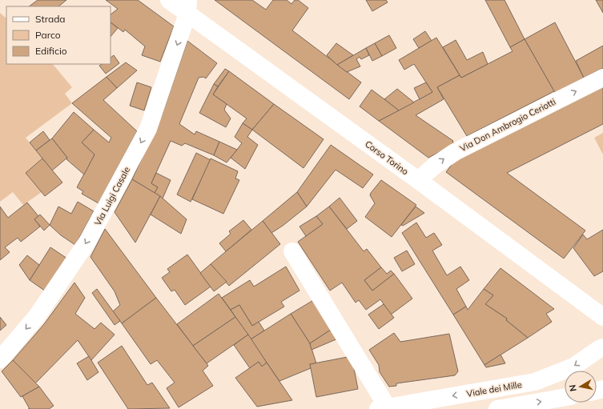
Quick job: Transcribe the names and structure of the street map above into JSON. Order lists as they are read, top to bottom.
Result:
{
  "streets": {
    "main road": [
      "Via Don Ambrogio Ceriotti",
      "Corso Torino",
      "Via Luigi Casale",
      "Viale dei Mille"
    ]
  },
  "crossings": [
    ["Via Don Ambrogio Ceriotti", "Corso Torino"],
    ["Corso Torino", "Via Luigi Casale"]
  ],
  "one_way": ["Via Don Ambrogio Ceriotti", "Via Luigi Casale", "Viale dei Mille"],
  "legend": ["Strada", "Parco", "Edificio"],
  "north": "left"
}
